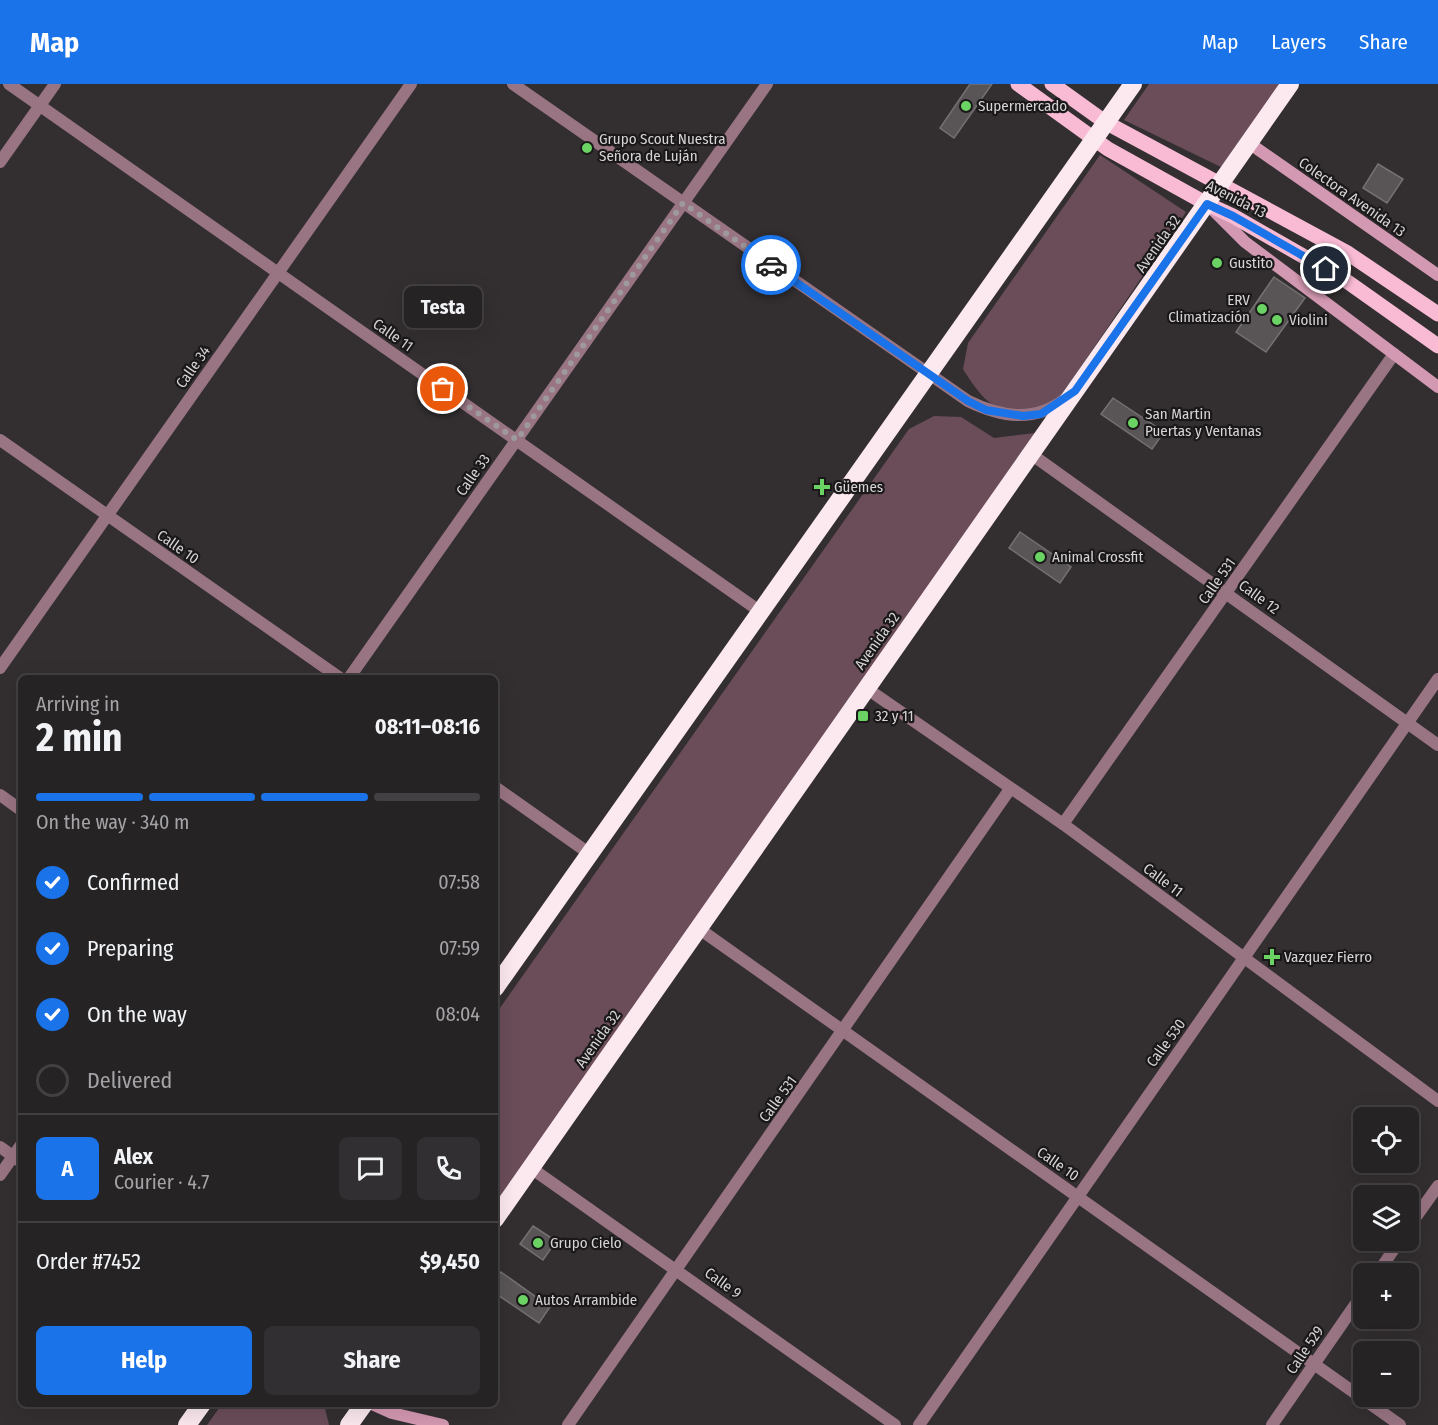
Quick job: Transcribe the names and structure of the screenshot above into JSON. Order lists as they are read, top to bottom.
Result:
{
  "streets": {
    "highway": ["Avenida 32"],
    "main road": ["Avenida 13"],
    "street": [
      "Colectora Avenida 13",
      "Calle 11",
      "Calle 34",
      "Calle 33",
      "Calle 10",
      "Calle 531",
      "Calle 12",
      "Calle 530",
      "Calle 9",
      "Calle 529"
    ]
  },
  "crossings": [
    ["Colectora Avenida 13", "Avenida 32"],
    ["Avenida 13", "Avenida 32"],
    ["Avenida 32", "Calle 11"],
    ["Avenida 32", "Calle 10"],
    ["Avenida 32", "Calle 12"],
    ["Avenida 32", "Calle 9"],
    ["Calle 11", "Calle 34"],
    ["Calle 11", "Calle 33"],
    ["Calle 11", "Calle 531"],
    ["Calle 11", "Calle 530"],
    ["Calle 34", "Calle 10"],
    ["Calle 10", "Calle 531"],
    ["Calle 10", "Calle 530"],
    ["Calle 10", "Calle 529"],
    ["Calle 531", "Calle 12"],
    ["Calle 531", "Calle 9"],
    ["Calle 12", "Calle 530"]
  ],
  "places": {
    "other": [
      "Supermercado",
      "Grupo Scout Nuestra Señora de Luján",
      "Gustito",
      "ERV Climatización",
      "Violini",
      "Testa",
      "San Martin Puertas y Ventanas",
      "Animal Crossfit",
      "Grupo Cielo",
      "Autos Arrambide"
    ],
    "health": ["Güemes", "Vazquez Fierro"],
    "transit": ["32 y 11"]
  },
  "page": {
    "header": "Map",
    "nav": ["Map", "Layers", "Share"],
    "bubble": "Testa",
    "heading": ["2 min", "Arriving in", "08:11–08:16"],
    "panel": [
      "Alex",
      "Courier · 4.7",
      "Order #7452",
      "$9,450"
    ],
    "bar": "On the way · 340 m",
    "list": [
      ["Confirmed", "07:58"],
      ["Preparing", "07:59"],
      ["On the way", "08:04"],
      "Delivered"
    ],
    "map_buttons": ["+", "−"],
    "round": "A",
    "buttons": ["Help", "Share"]
  }
}
